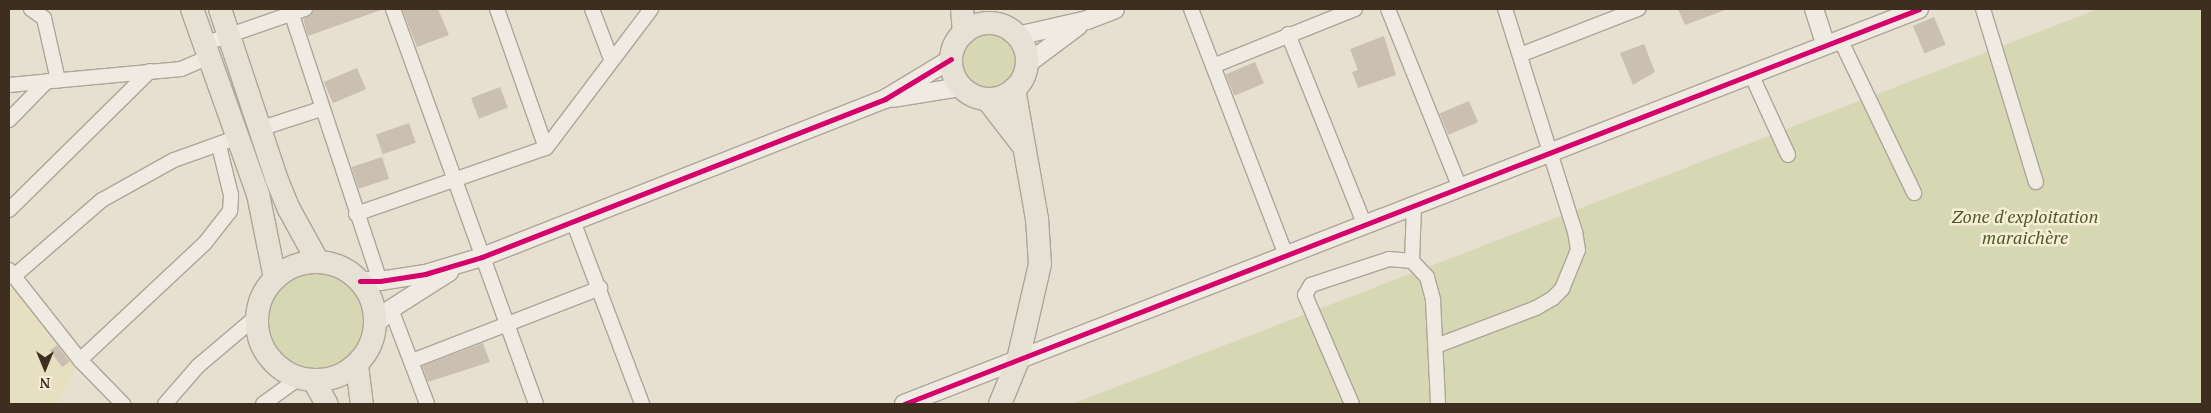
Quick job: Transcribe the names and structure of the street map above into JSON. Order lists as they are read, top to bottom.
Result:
{
  "parks": ["Zone d'exploitation maraichère"],
  "north": "bottom"
}
